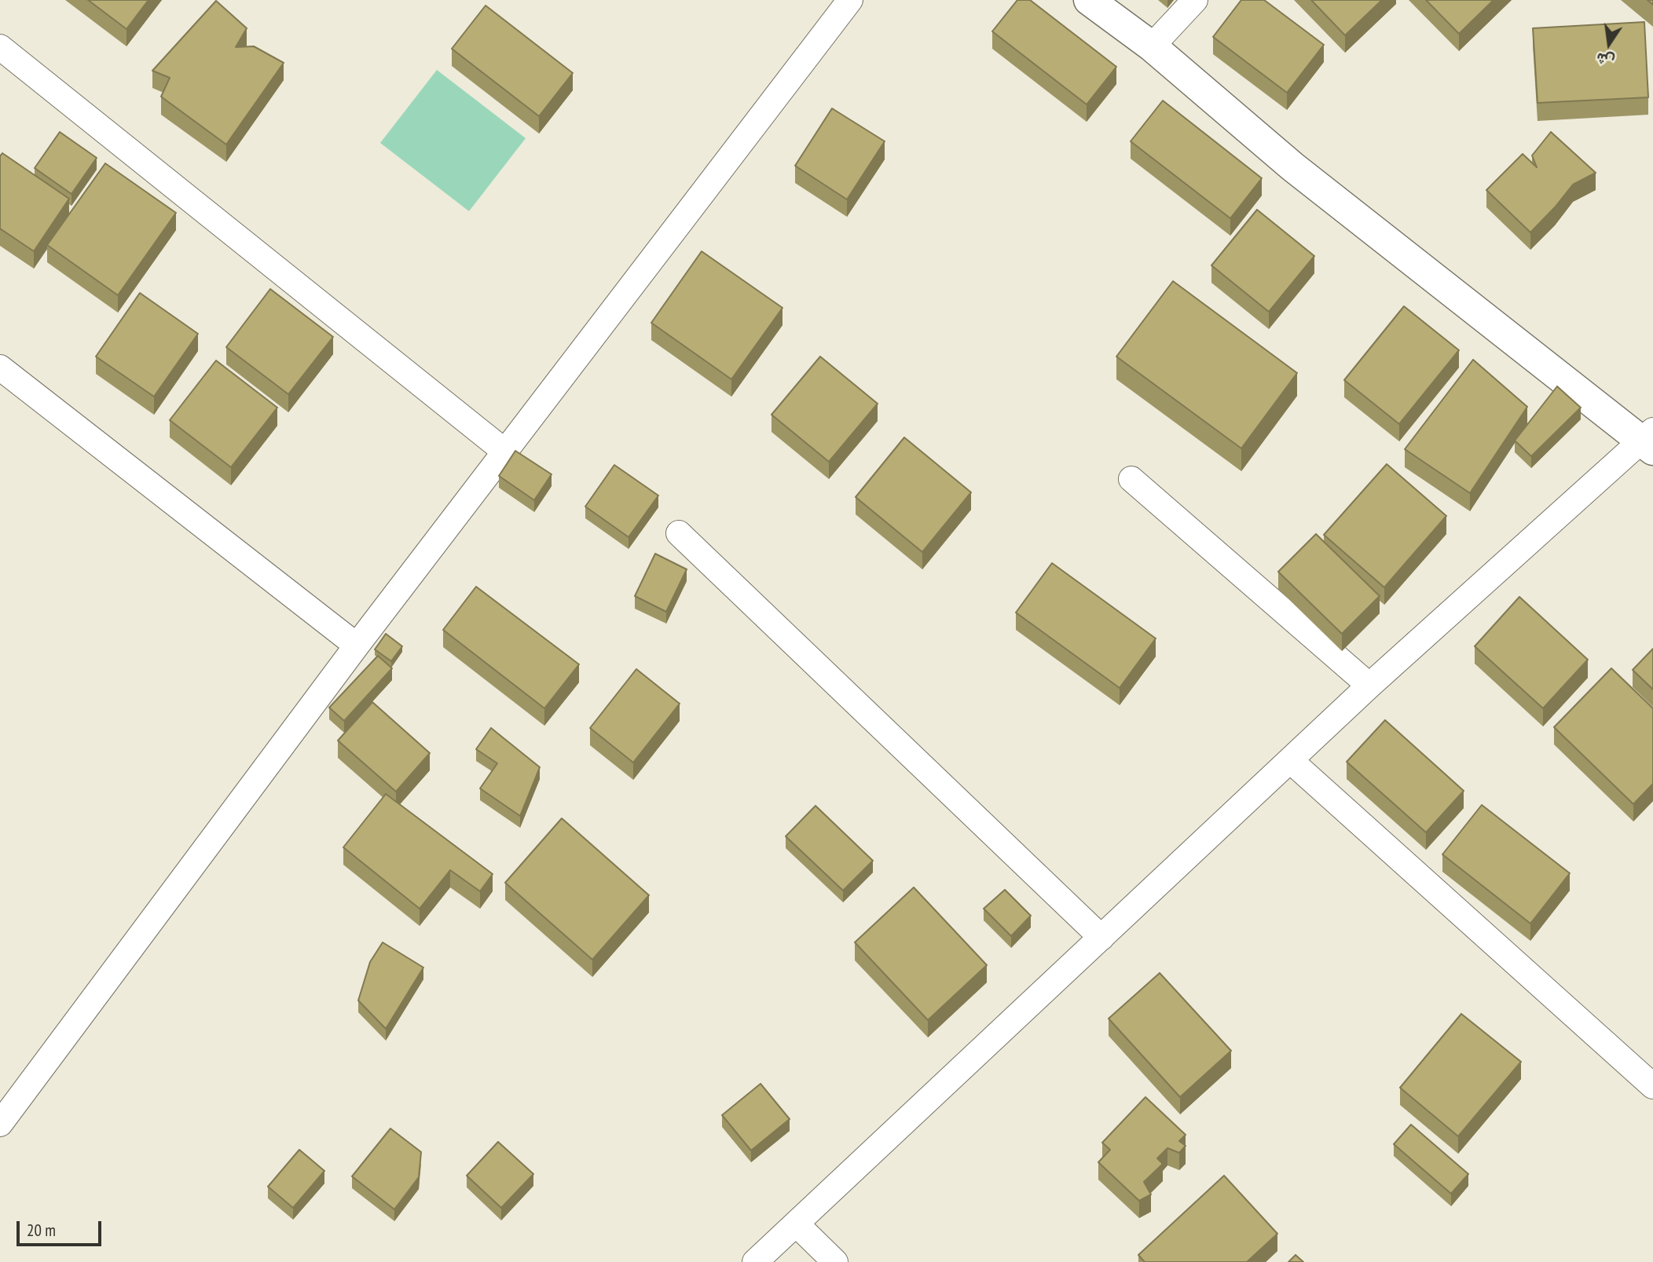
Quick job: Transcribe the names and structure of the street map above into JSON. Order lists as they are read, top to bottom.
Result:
{
  "scale_bar": "20 m",
  "north": "bottom"
}
